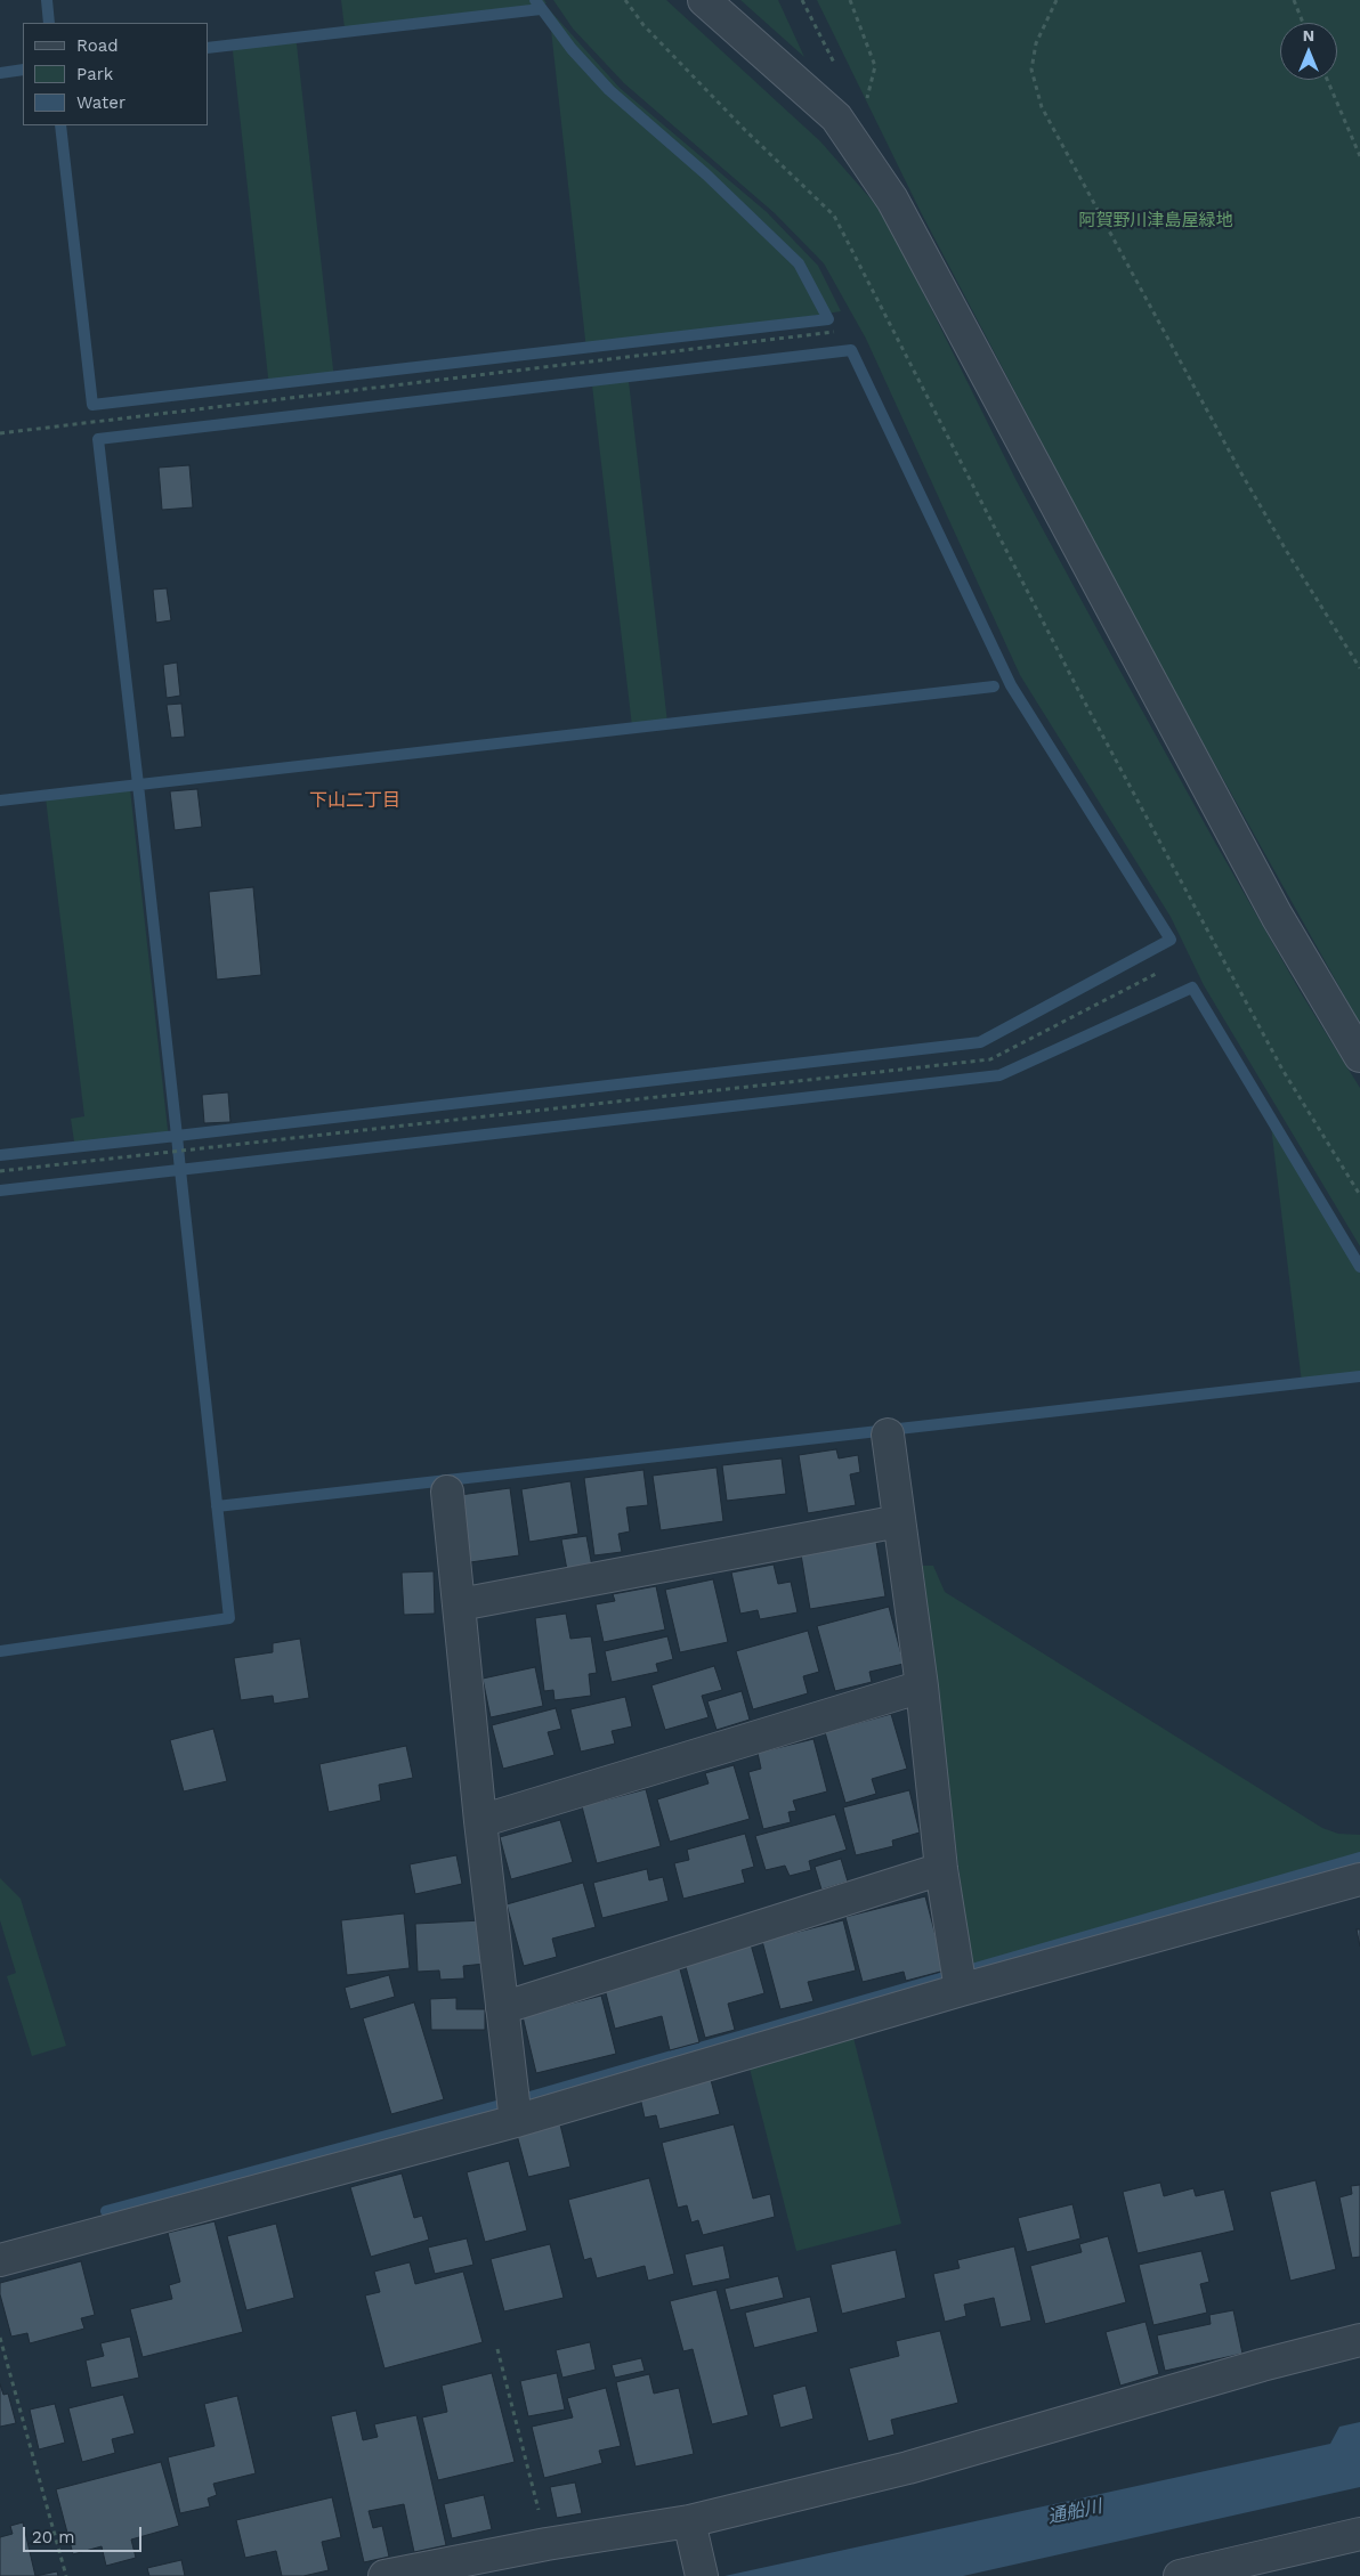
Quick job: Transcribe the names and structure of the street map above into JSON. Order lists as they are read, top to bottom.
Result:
{
  "districts": ["下山二丁目"],
  "water": ["通船川"],
  "parks": ["阿賀野川津島屋緑地"],
  "legend": ["Road", "Park", "Water"],
  "scale_bar": "20 m",
  "north": "top"
}
